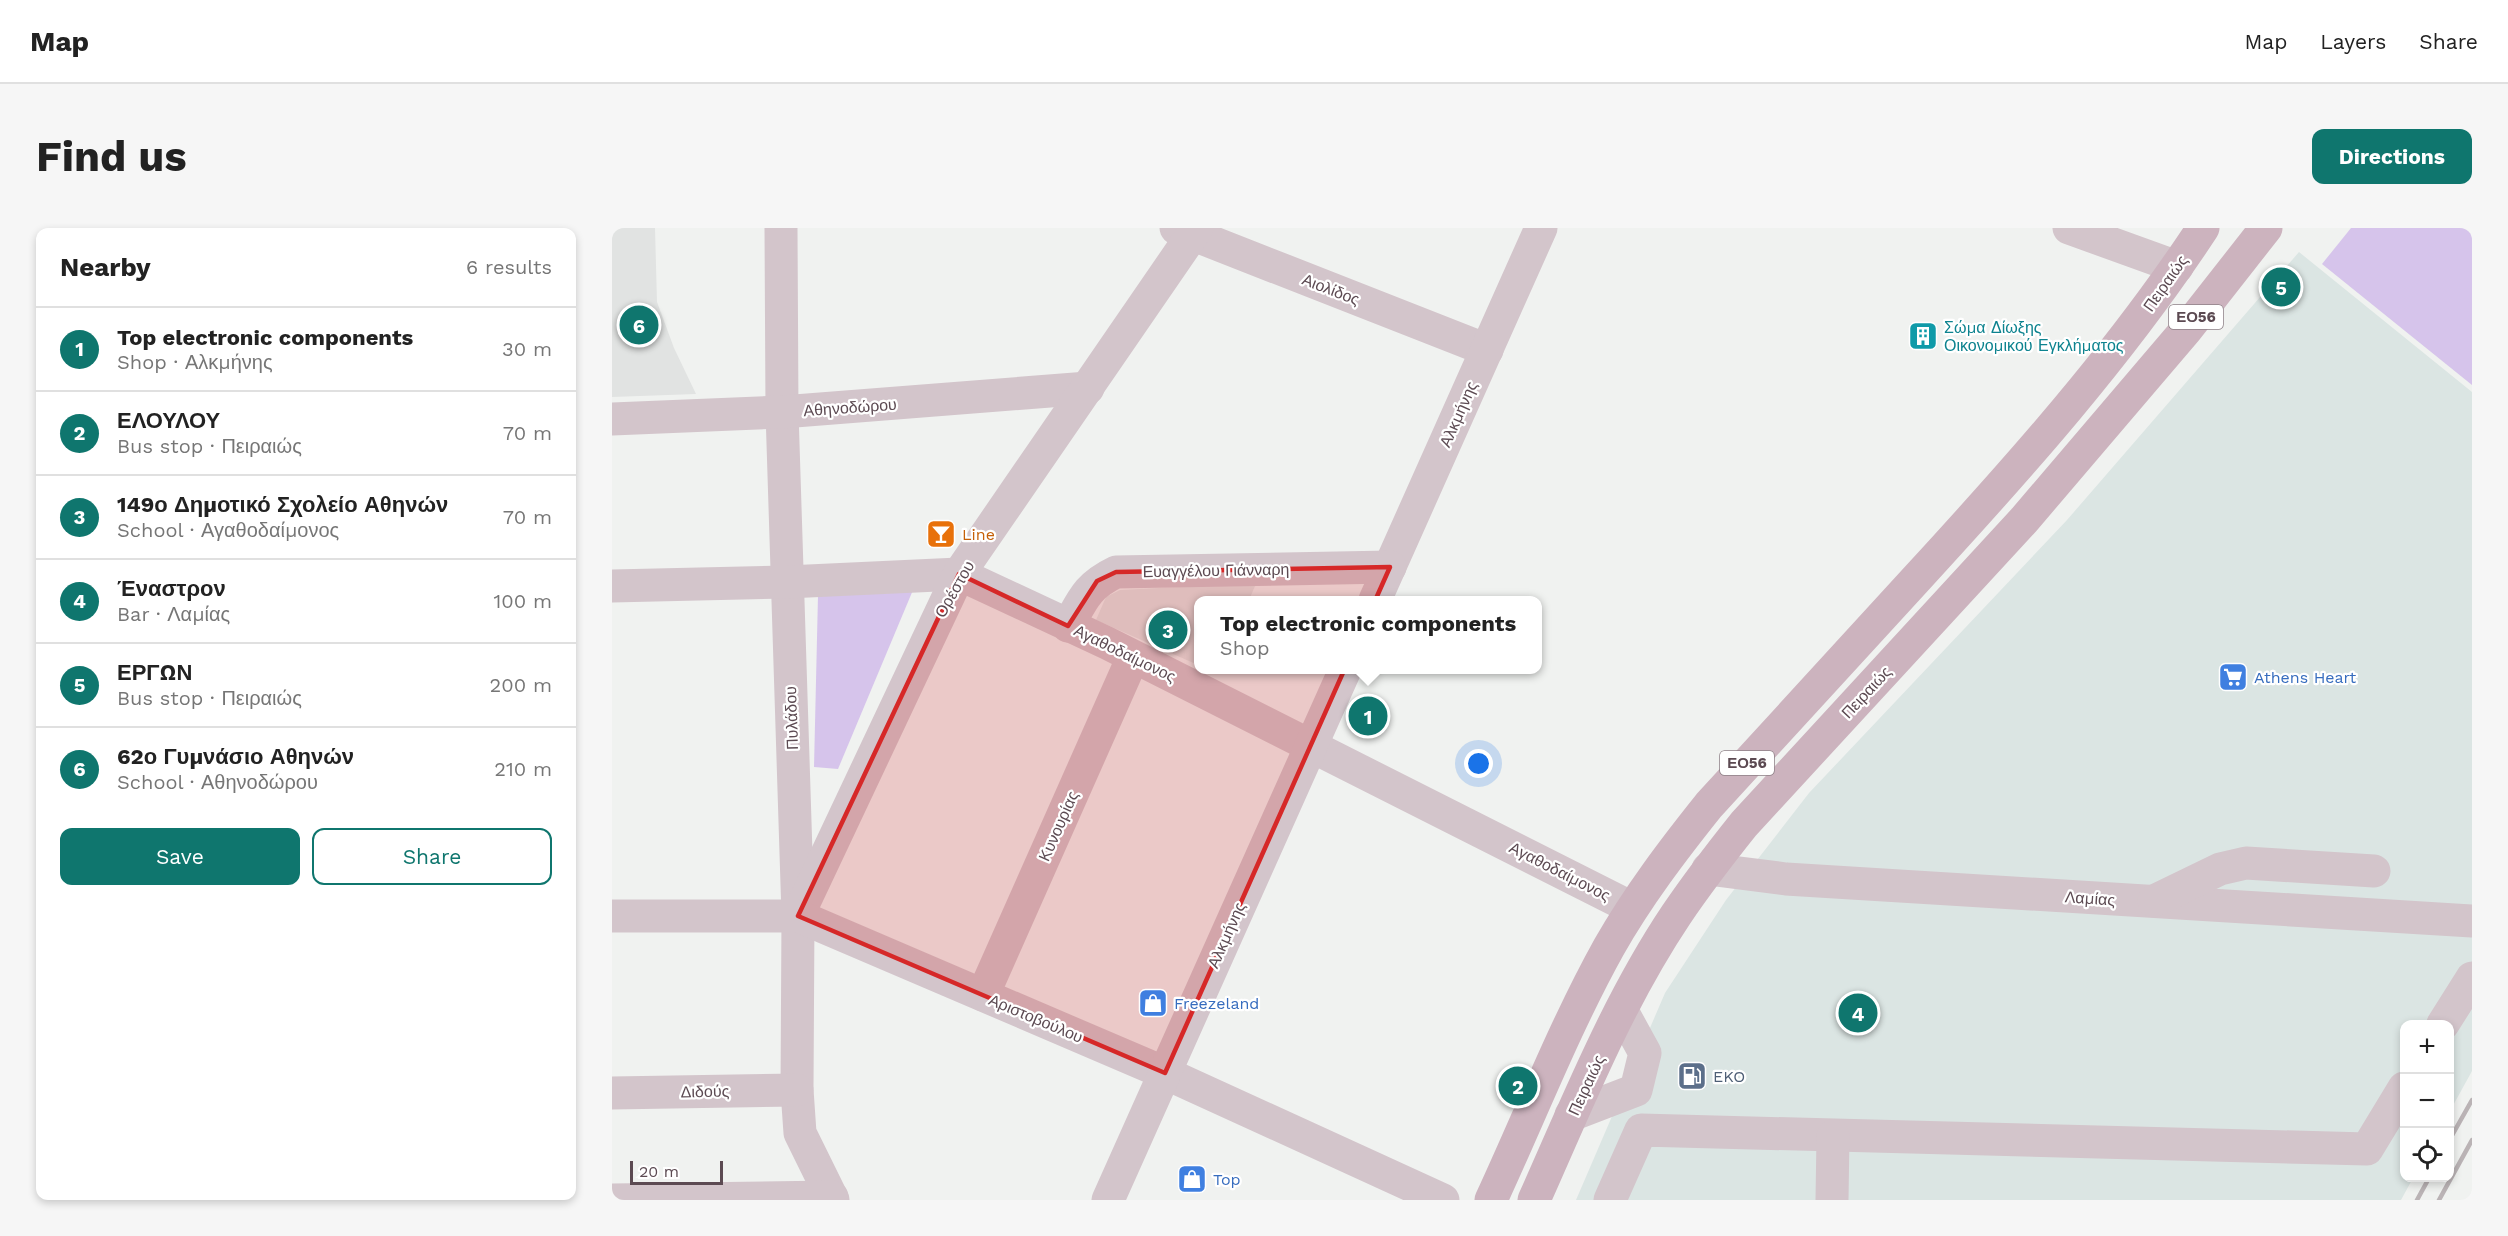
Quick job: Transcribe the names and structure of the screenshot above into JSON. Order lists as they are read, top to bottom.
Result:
{
  "streets": {
    "main road": ["Πειραιώς", "ΕΟ56"],
    "street": [
      "Αιολίδος",
      "Αθηνοδώρου",
      "Αλκμήνης",
      "Ευαγγέλου Γιάνναρη",
      "Ορέστου",
      "Αγαθοδαίμονος",
      "Πυλάδου",
      "Κυνουρίας",
      "Λαμίας",
      "Αριστοβούλου",
      "Διδούς"
    ]
  },
  "crossings": [
    ["Πειραιώς", "Αγαθοδαίμονος"],
    ["Πειραιώς", "Λαμίας"],
    ["Αιολίδος", "Αλκμήνης"],
    ["Αιολίδος", "Ορέστου"],
    ["Αθηνοδώρου", "Ορέστου"],
    ["Αθηνοδώρου", "Πυλάδου"],
    ["Αλκμήνης", "Ευαγγέλου Γιάνναρη"],
    ["Αλκμήνης", "Αγαθοδαίμονος"],
    ["Αλκμήνης", "Αριστοβούλου"],
    ["Ευαγγέλου Γιάνναρη", "Αγαθοδαίμονος"],
    ["Ορέστου", "Αγαθοδαίμονος"],
    ["Ορέστου", "Πυλάδου"],
    ["Ορέστου", "Αριστοβούλου"],
    ["Αγαθοδαίμονος", "Πυλάδου"],
    ["Αγαθοδαίμονος", "Κυνουρίας"],
    ["Πυλάδου", "Αριστοβούλου"],
    ["Πυλάδου", "Διδούς"],
    ["Κυνουρίας", "Αριστοβούλου"]
  ],
  "places": {
    "building": ["Σώμα Δίωξης Οικονομικού Εγκλήματος"],
    "bar": ["Line"],
    "supermarket": ["Athens Heart"],
    "shop": ["Freezeland", "Top"],
    "fuel station": ["EKO"]
  },
  "scale_bar": "20 m",
  "page": {
    "header": "Map",
    "nav": ["Map", "Layers", "Share"],
    "buttons": [
      "Directions",
      ["Save", "Share"]
    ],
    "title": "Find us",
    "heading": ["Nearby", "6 results"],
    "pins": [
      "5",
      "6",
      "3",
      "1",
      "4",
      "2"
    ],
    "list": [
      {
        "mark": "1",
        "name": "Top electronic components",
        "note": "Shop · Αλκμήνης",
        "value": "30 m"
      },
      {
        "mark": "2",
        "name": "ΕΛΟΥΛΟΥ",
        "note": "Bus stop · Πειραιώς",
        "value": "70 m"
      },
      {
        "mark": "3",
        "name": "149ο Δημοτικό Σχολείο Αθηνών",
        "note": "School · Αγαθοδαίμονος",
        "value": "70 m"
      },
      {
        "mark": "4",
        "name": "Έναστρον",
        "note": "Bar · Λαμίας",
        "value": "100 m"
      },
      {
        "mark": "5",
        "name": "ΕΡΓΩΝ",
        "note": "Bus stop · Πειραιώς",
        "value": "200 m"
      },
      {
        "mark": "6",
        "name": "62ο Γυµνάσιο Αθηνών",
        "note": "School · Αθηνοδώρου",
        "value": "210 m"
      }
    ],
    "popup": ["Top electronic components", "Shop"],
    "map_buttons": ["+", "−"],
    "scale": "20 m"
  }
}
